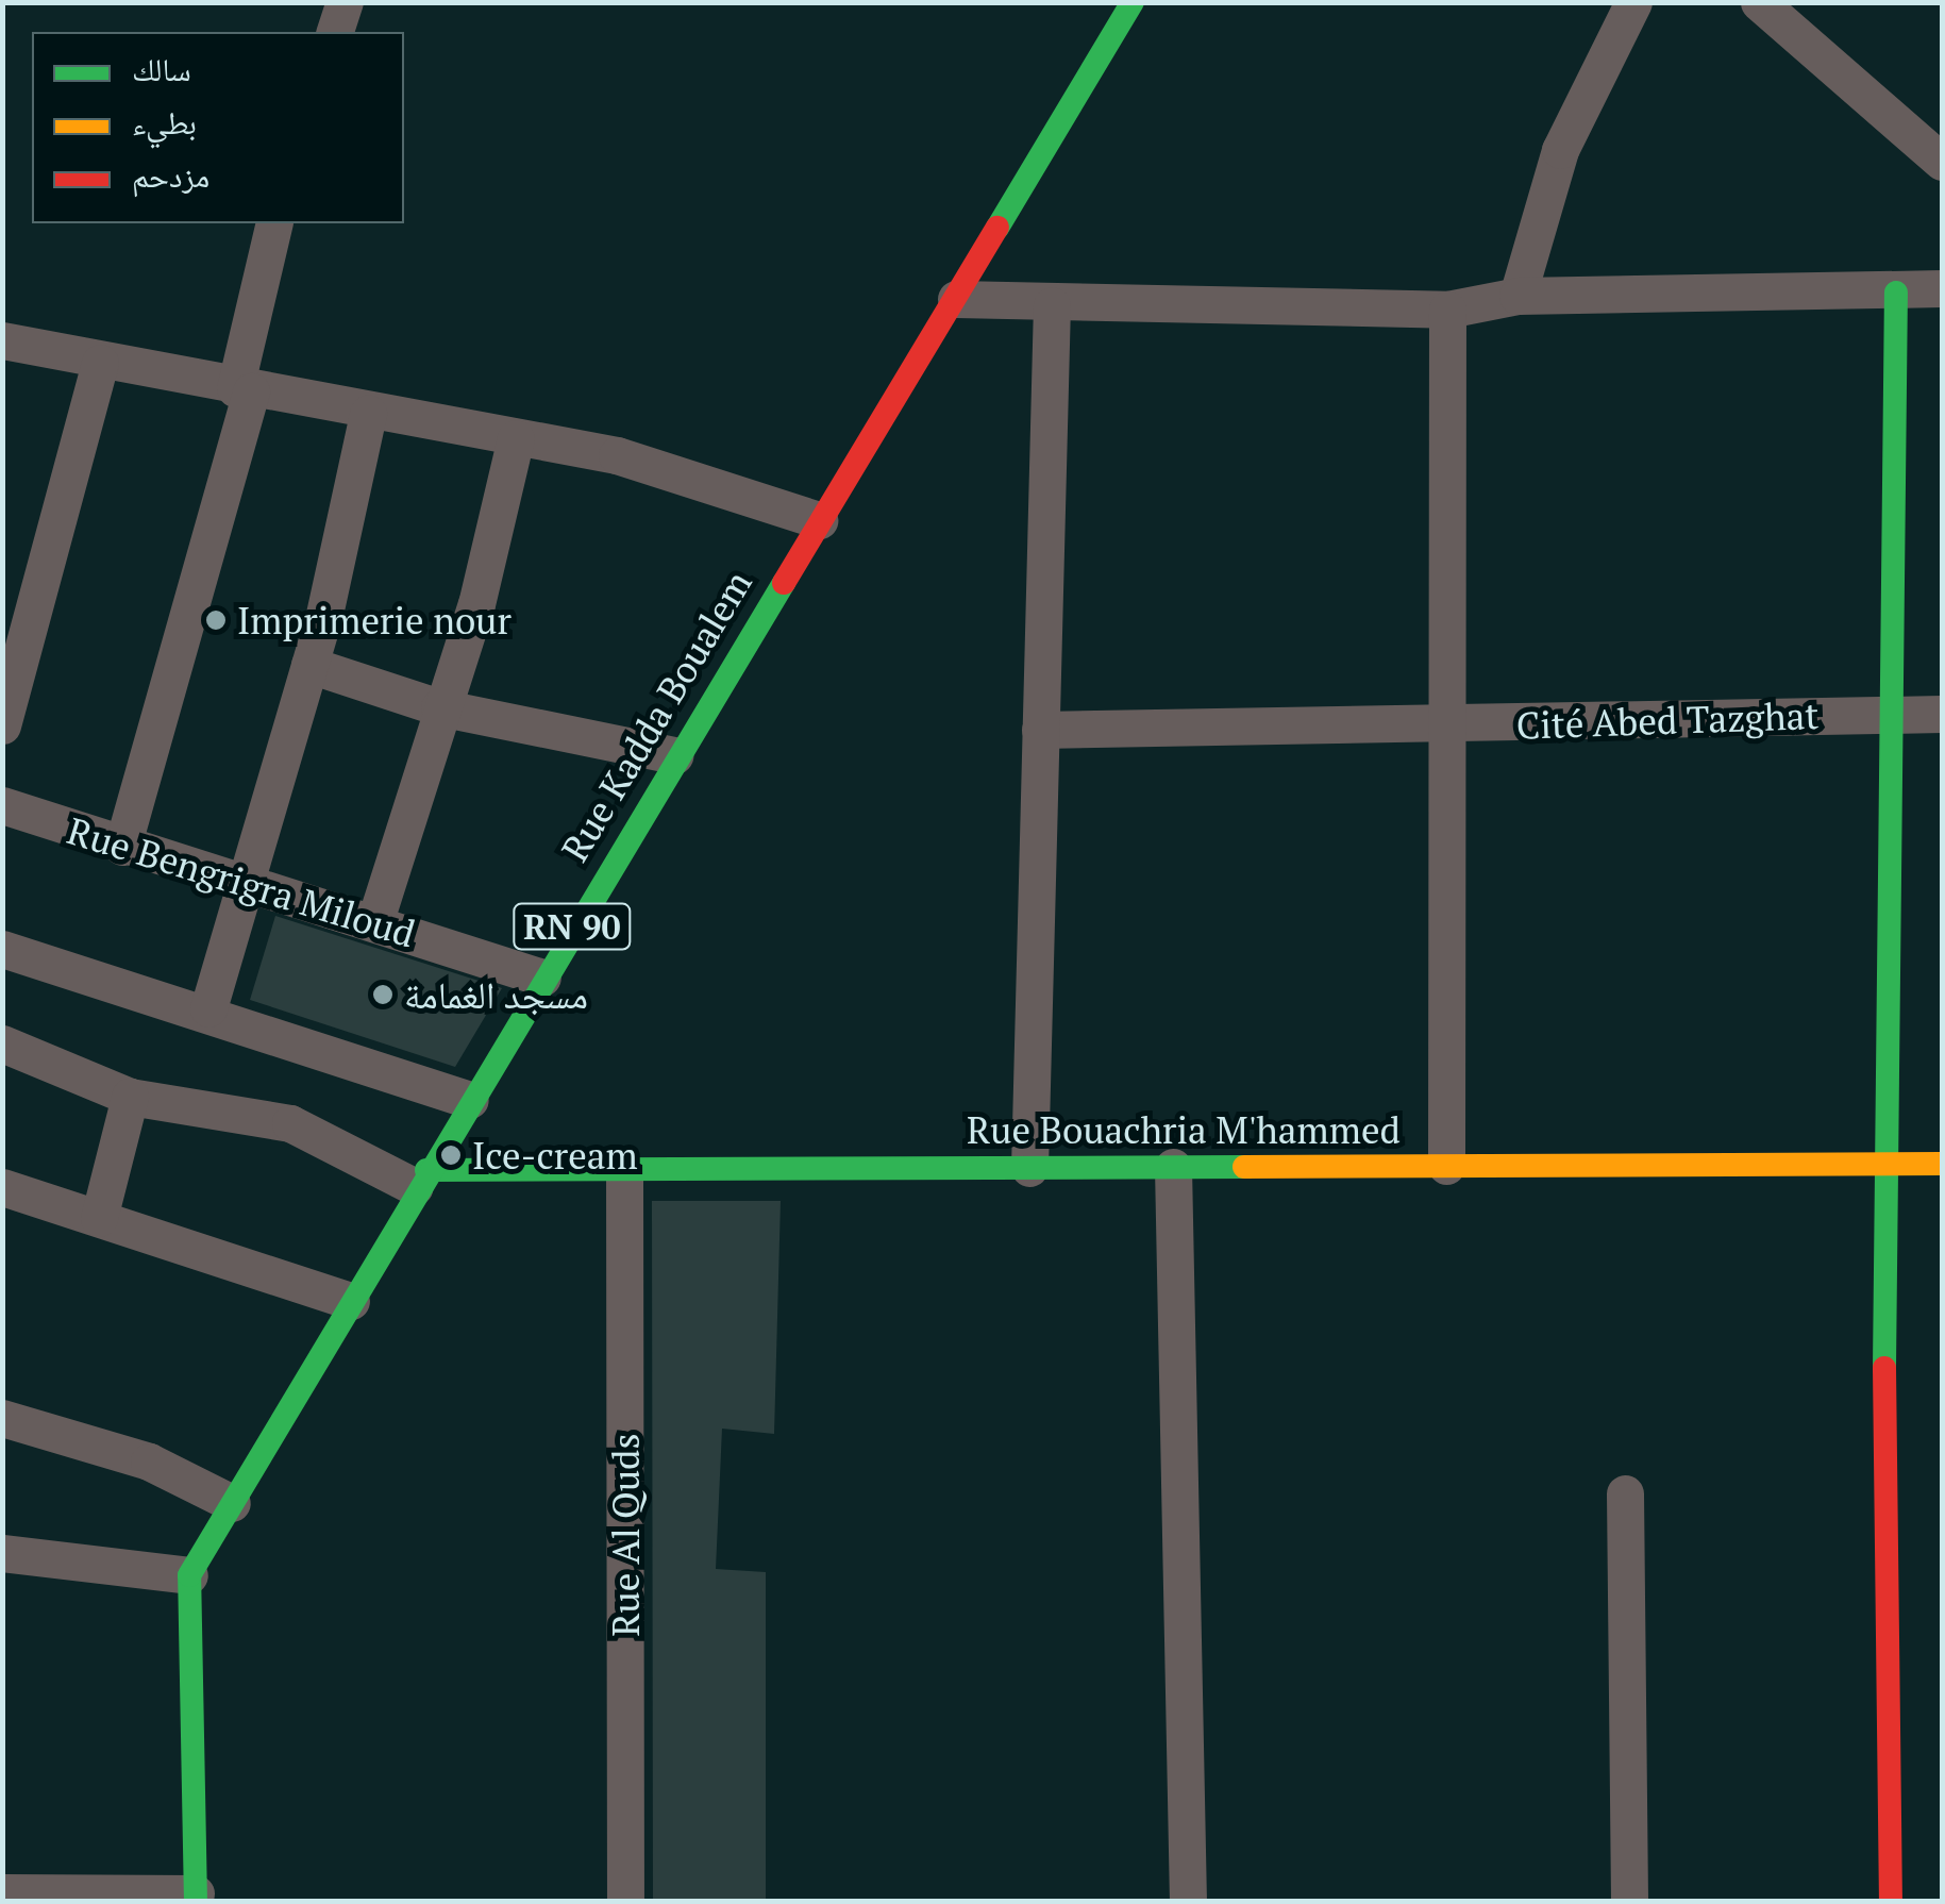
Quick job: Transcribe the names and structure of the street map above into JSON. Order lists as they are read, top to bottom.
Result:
{
  "streets": {
    "street": [
      "Rue Kadda Boualem",
      "Cité Abed Tazghat",
      "Rue Bengrigra Miloud",
      "RN 90",
      "Rue Bouachria M'hammed",
      "Rue Al Quds"
    ]
  },
  "crossings": [
    ["Rue Kadda Boualem", "Rue Bengrigra Miloud"],
    ["Rue Kadda Boualem", "Rue Bouachria M'hammed"],
    ["Rue Bouachria M'hammed", "Rue Al Quds"]
  ],
  "places": ["Imprimerie nour", "مسجد الغمامة", "Ice-cream"],
  "legend": ["سالك", "بطيء", "مزدحم"]
}
